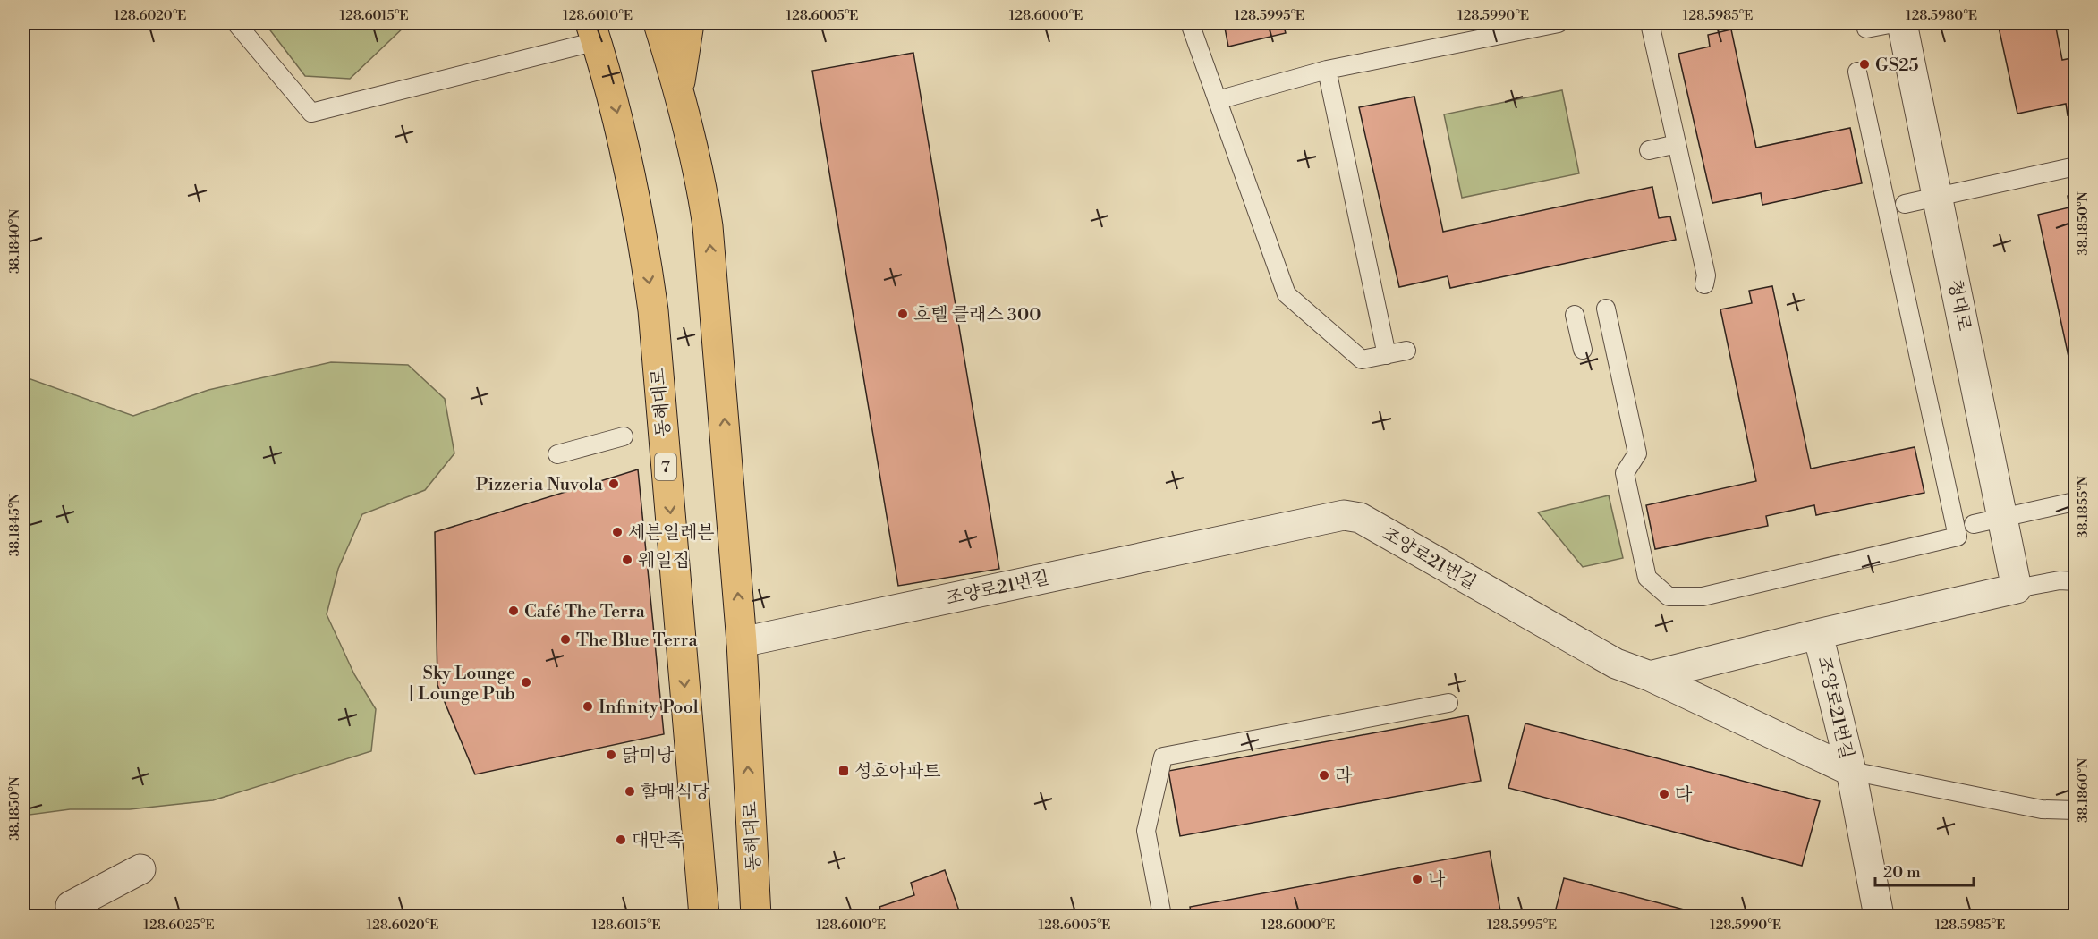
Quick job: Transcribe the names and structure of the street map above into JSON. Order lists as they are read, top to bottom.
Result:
{
  "streets": {
    "main road": ["동해대로", "7"],
    "street": ["청대로", "조양로21번길"]
  },
  "crossings": [
    ["동해대로", "조양로21번길"]
  ],
  "places": {
    "other": [
      "GS25",
      "호텔 클래스 300",
      "Pizzeria Nuvola",
      "세븐일레븐",
      "웨일집",
      "Café The Terra",
      "The Blue Terra",
      "Sky Lounge | Lounge Pub",
      "Infinity Pool",
      "닭미당",
      "라",
      "할매식당",
      "다",
      "대만족",
      "나"
    ],
    "transit": ["성호아파트"]
  },
  "scale_bar": "20 m",
  "coordinates": [
    "128.6020°E",
    "128.6015°E",
    "128.6010°E",
    "128.6005°E",
    "128.6000°E",
    "128.5995°E",
    "128.5990°E",
    "128.5985°E",
    "128.5980°E",
    "38.1850°N",
    "38.1840°N",
    "38.1855°N",
    "38.1845°N",
    "38.1860°N",
    "128.6025°E"
  ]
}
